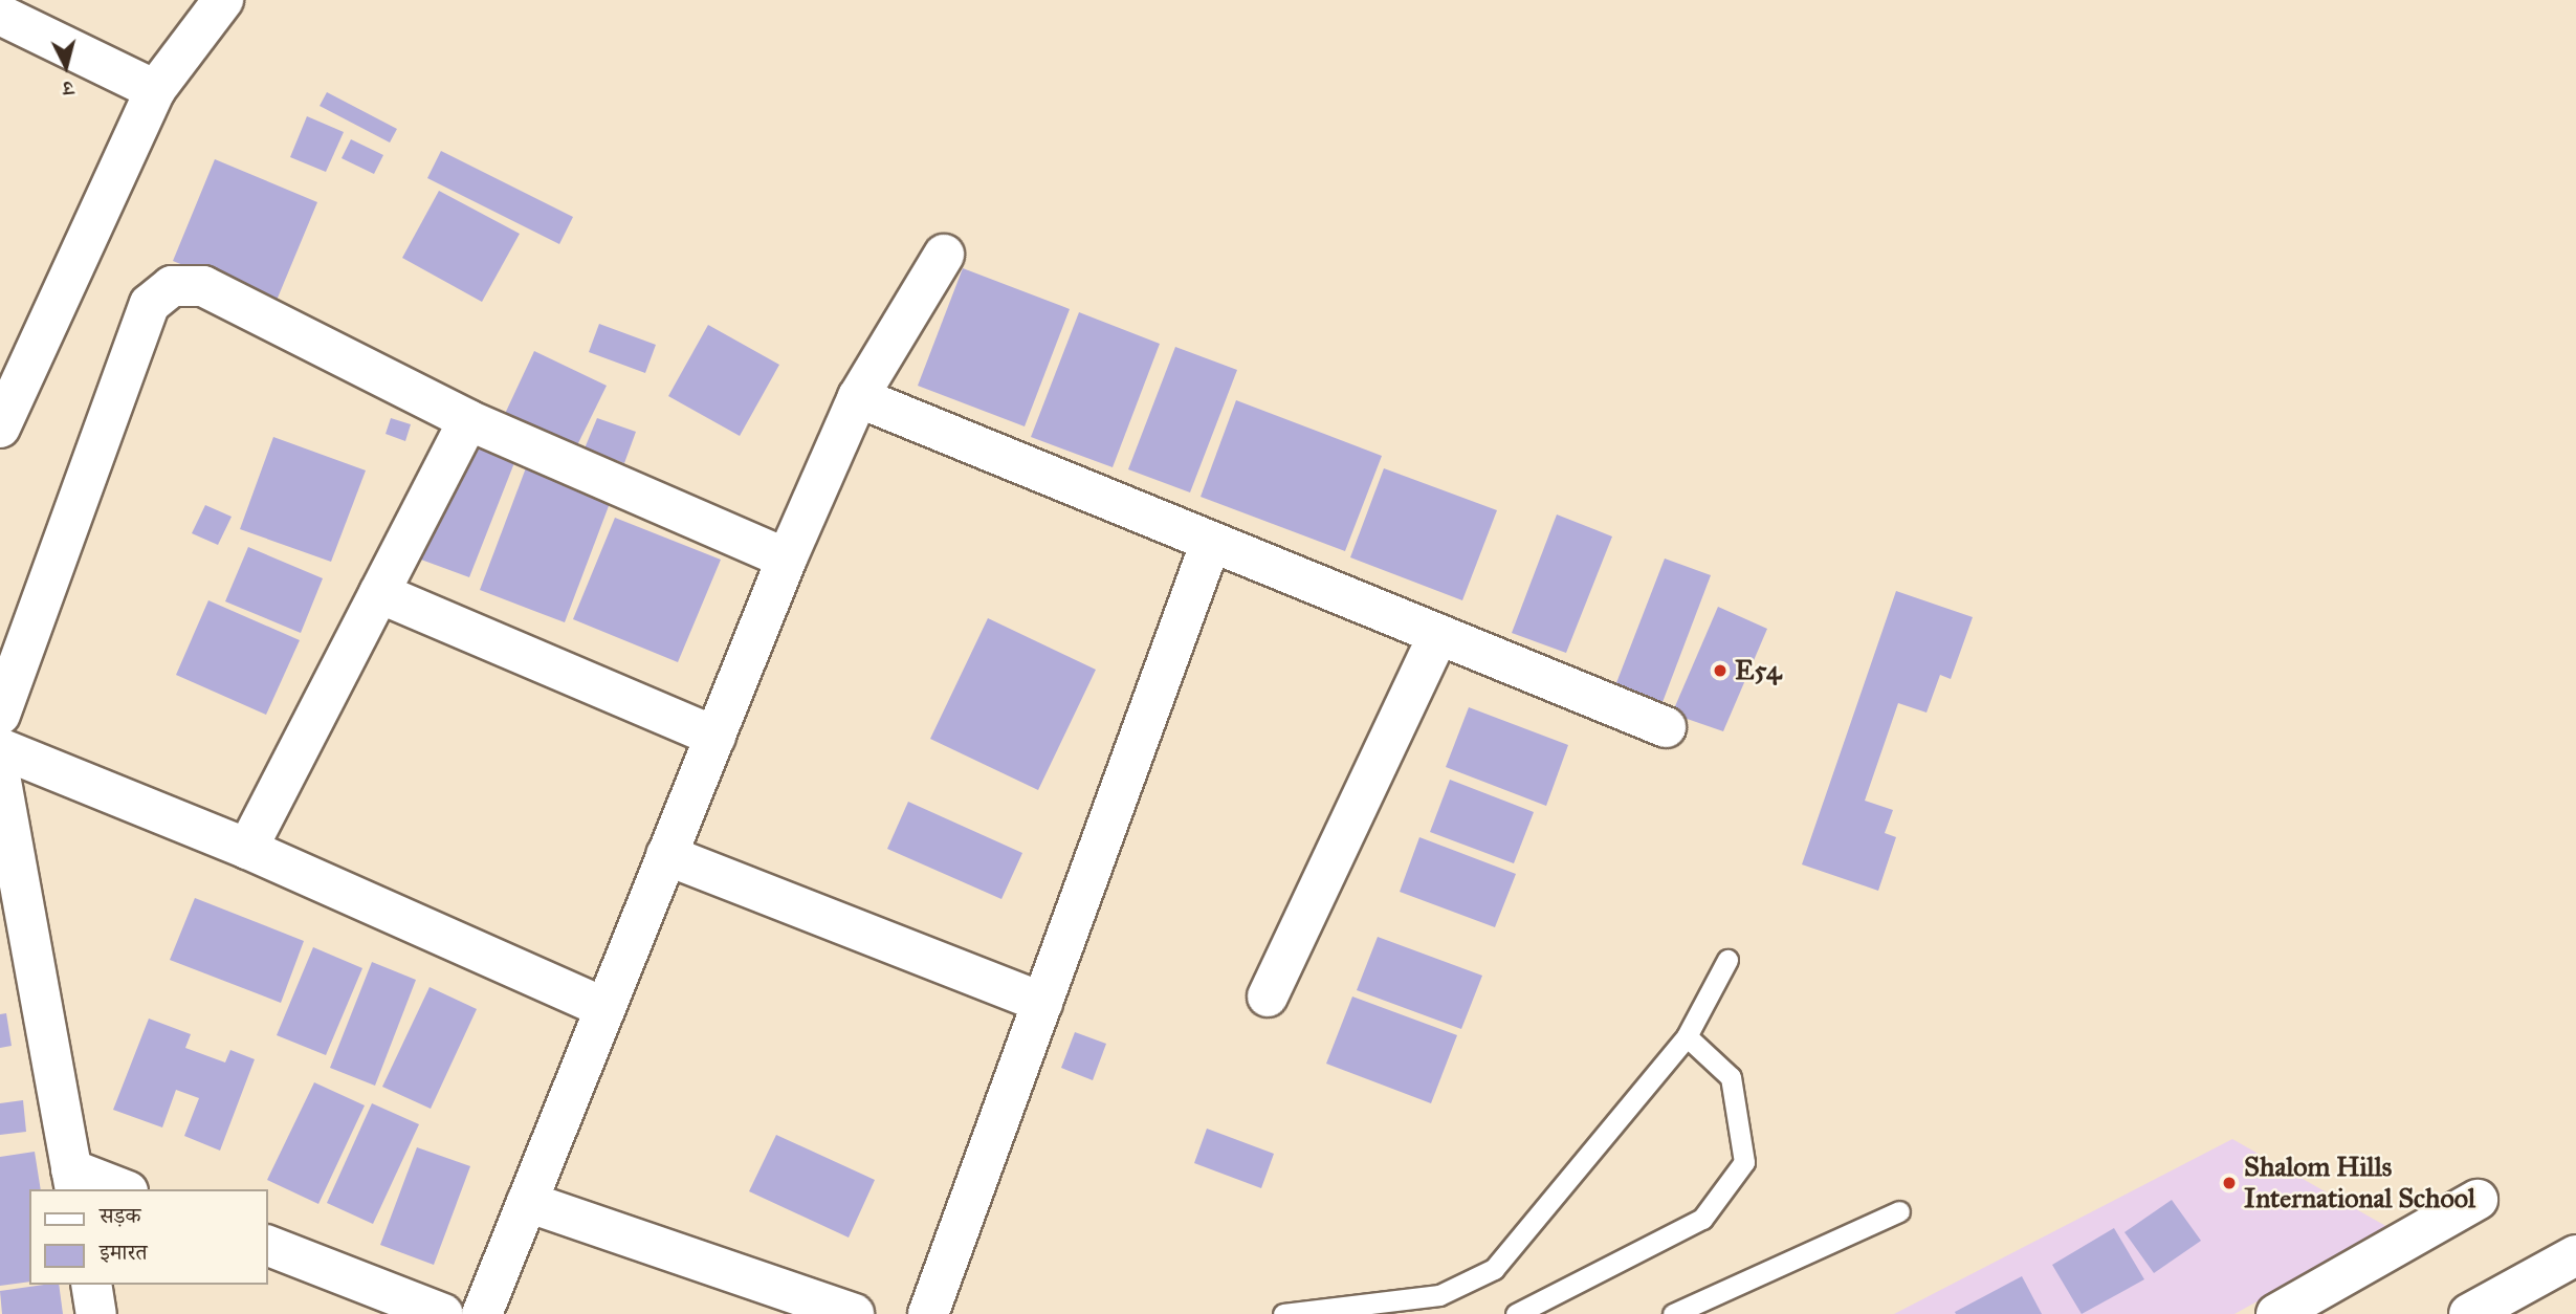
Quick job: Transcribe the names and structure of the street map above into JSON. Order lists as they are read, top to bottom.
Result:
{
  "places": ["E54", "Shalom Hills International School"],
  "legend": ["सड़क", "इमारत"],
  "north": "bottom"
}
